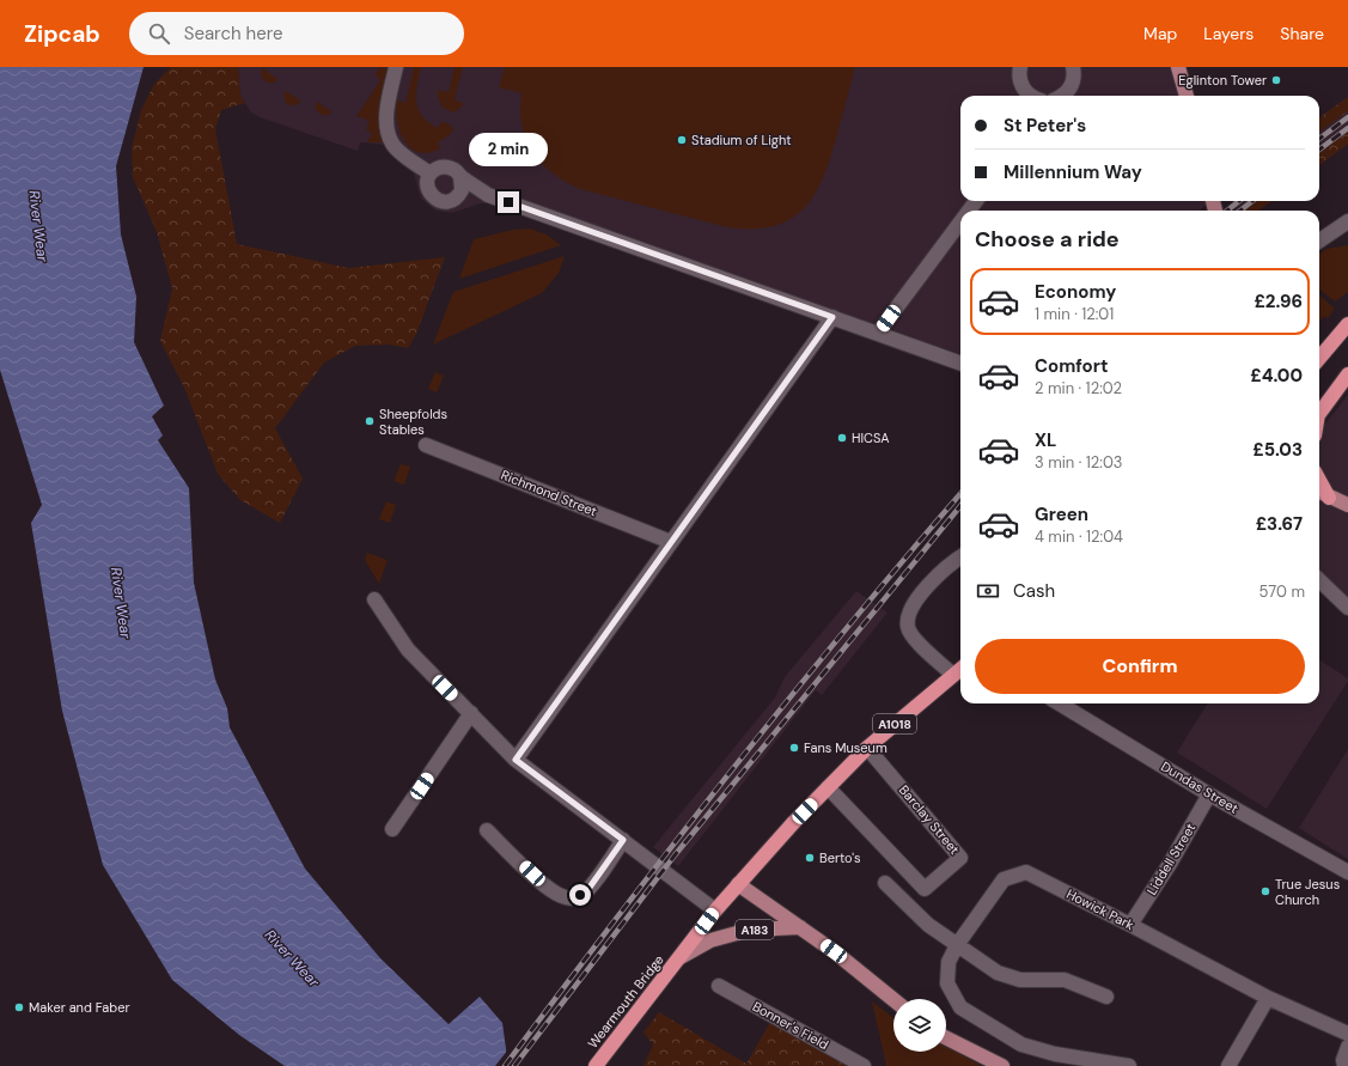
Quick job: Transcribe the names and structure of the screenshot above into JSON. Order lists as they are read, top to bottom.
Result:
{
  "streets": {
    "highway": ["A1018", "Wearmouth Bridge"],
    "main road": ["A183"],
    "street": [
      "Richmond Street",
      "Dundas Street",
      "Barclay Street",
      "Liddell Street",
      "Howick Park",
      "Bonner's Field"
    ]
  },
  "crossings": [
    ["A1018", "Barclay Street"],
    ["A1018", "A183"],
    ["A1018", "Wearmouth Bridge"],
    ["Dundas Street", "Liddell Street"],
    ["Liddell Street", "Howick Park"],
    ["A183", "Wearmouth Bridge"]
  ],
  "water": ["River Wear"],
  "places": [
    "Eglinton Tower",
    "Stadium of Light",
    "Sheepfolds Stables",
    "HICSA",
    "Fans Museum",
    "Berto's",
    "True Jesus Church",
    "Maker and Faber"
  ],
  "page": {
    "header": "Zipcab",
    "search": "Search here",
    "nav": ["Map", "Layers", "Share"],
    "banner": ["St Peter's", "Millennium Way"],
    "bubble": "2 min",
    "heading": "Choose a ride",
    "list": [
      {
        "name": "Economy",
        "note": "1 min · 12:01",
        "value": "£2.96"
      },
      {
        "name": "Comfort",
        "note": "2 min · 12:02",
        "value": "£4.00"
      },
      {
        "name": "XL",
        "note": "3 min · 12:03",
        "value": "£5.03"
      },
      {
        "name": "Green",
        "note": "4 min · 12:04",
        "value": "£3.67"
      }
    ],
    "pay": ["Cash", "570 m"],
    "buttons": "Confirm"
  }
}
